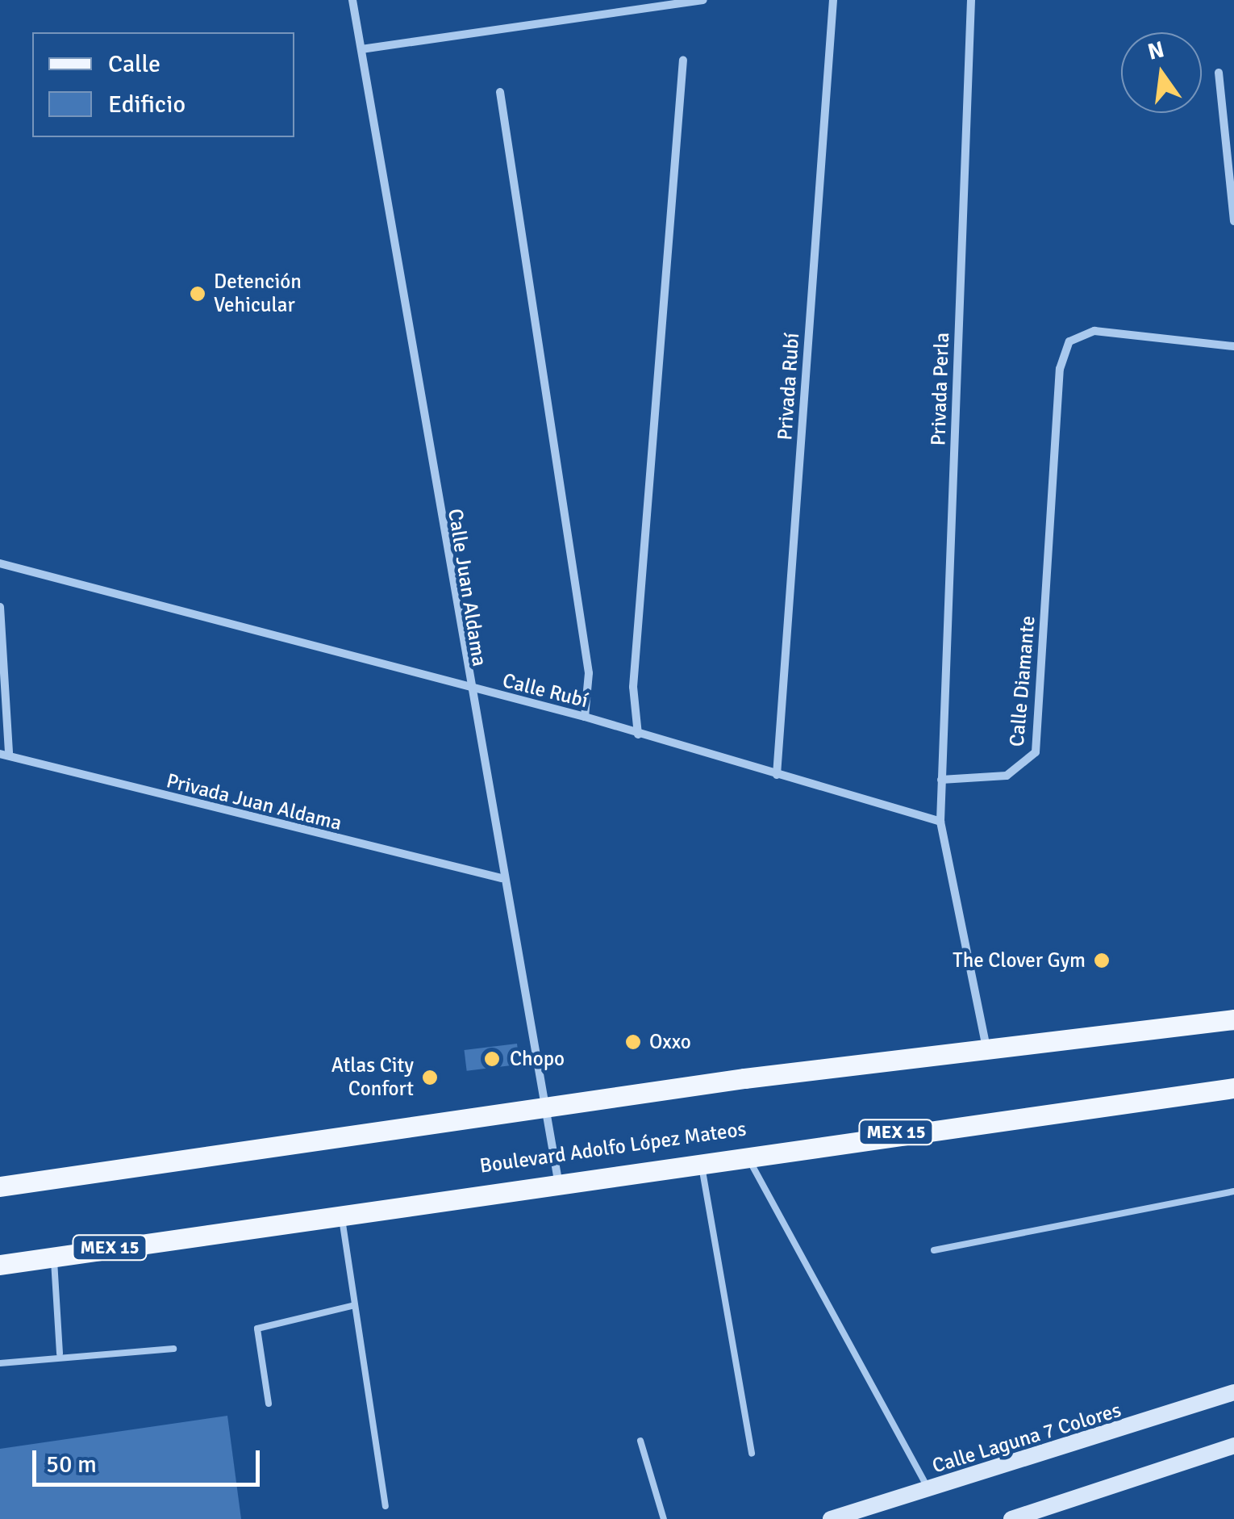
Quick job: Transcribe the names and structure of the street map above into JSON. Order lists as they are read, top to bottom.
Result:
{
  "streets": {
    "main road": ["MEX 15", "Boulevard Adolfo López Mateos", "Calle Laguna 7 Colores"],
    "street": [
      "Privada Rubí",
      "Privada Perla",
      "Calle Juan Aldama",
      "Calle Diamante",
      "Calle Rubí",
      "Privada Juan Aldama"
    ]
  },
  "crossings": [
    ["Privada Rubí", "Calle Rubí"],
    ["Privada Perla", "Calle Diamante"],
    ["Calle Juan Aldama", "Calle Rubí"],
    ["Calle Juan Aldama", "Privada Juan Aldama"],
    ["Calle Juan Aldama", "Boulevard Adolfo López Mateos"]
  ],
  "places": [
    "Detención Vehicular",
    "The Clover Gym",
    "Oxxo",
    "Chopo",
    "Atlas City Confort"
  ],
  "legend": ["Calle", "Edificio"],
  "scale_bar": "50 m",
  "north": "top"
}
